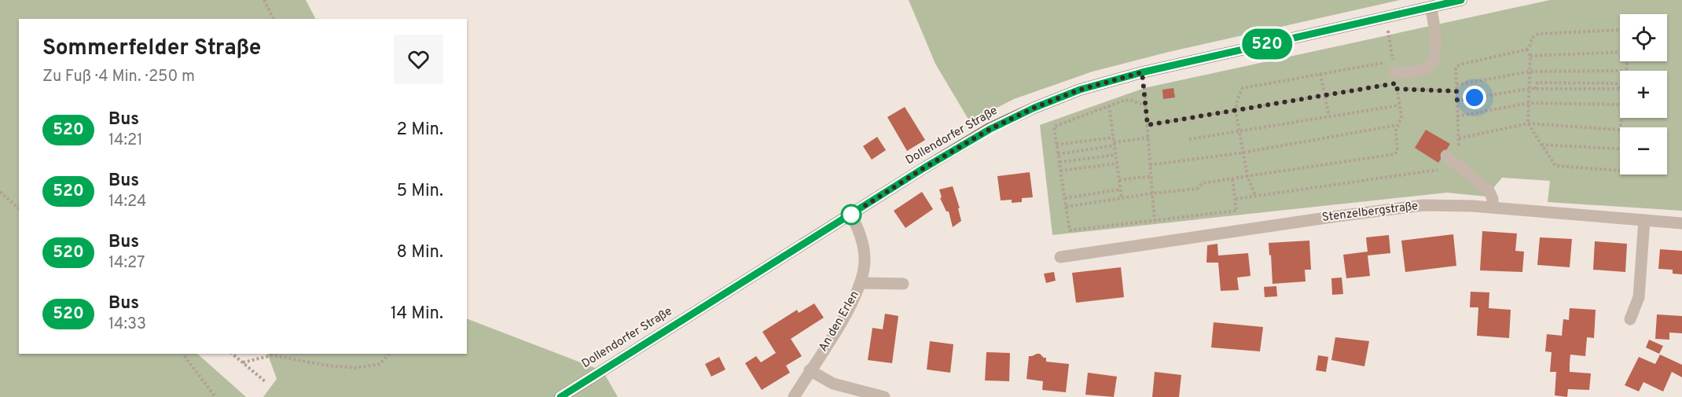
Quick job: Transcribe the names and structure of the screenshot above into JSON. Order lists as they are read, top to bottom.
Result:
{
  "streets": {
    "main road": ["Dollendorfer Straße"],
    "street": ["Stenzelbergstraße", "An den Erlen"]
  },
  "crossings": [
    ["Dollendorfer Straße", "An den Erlen"]
  ],
  "lines": ["bus line 520"],
  "page": {
    "on_map": "520",
    "map_buttons": ["+", "−"],
    "heading": ["Sommerfelder Straße", "Zu Fuß · 4 Min. · 250 m"],
    "list": [
      {
        "mark": "520",
        "name": "Bus",
        "note": "14:21",
        "value": "2 Min."
      },
      {
        "mark": "520",
        "name": "Bus",
        "note": "14:24",
        "value": "5 Min."
      },
      {
        "mark": "520",
        "name": "Bus",
        "note": "14:27",
        "value": "8 Min."
      },
      {
        "mark": "520",
        "name": "Bus",
        "note": "14:33",
        "value": "14 Min."
      }
    ]
  }
}
